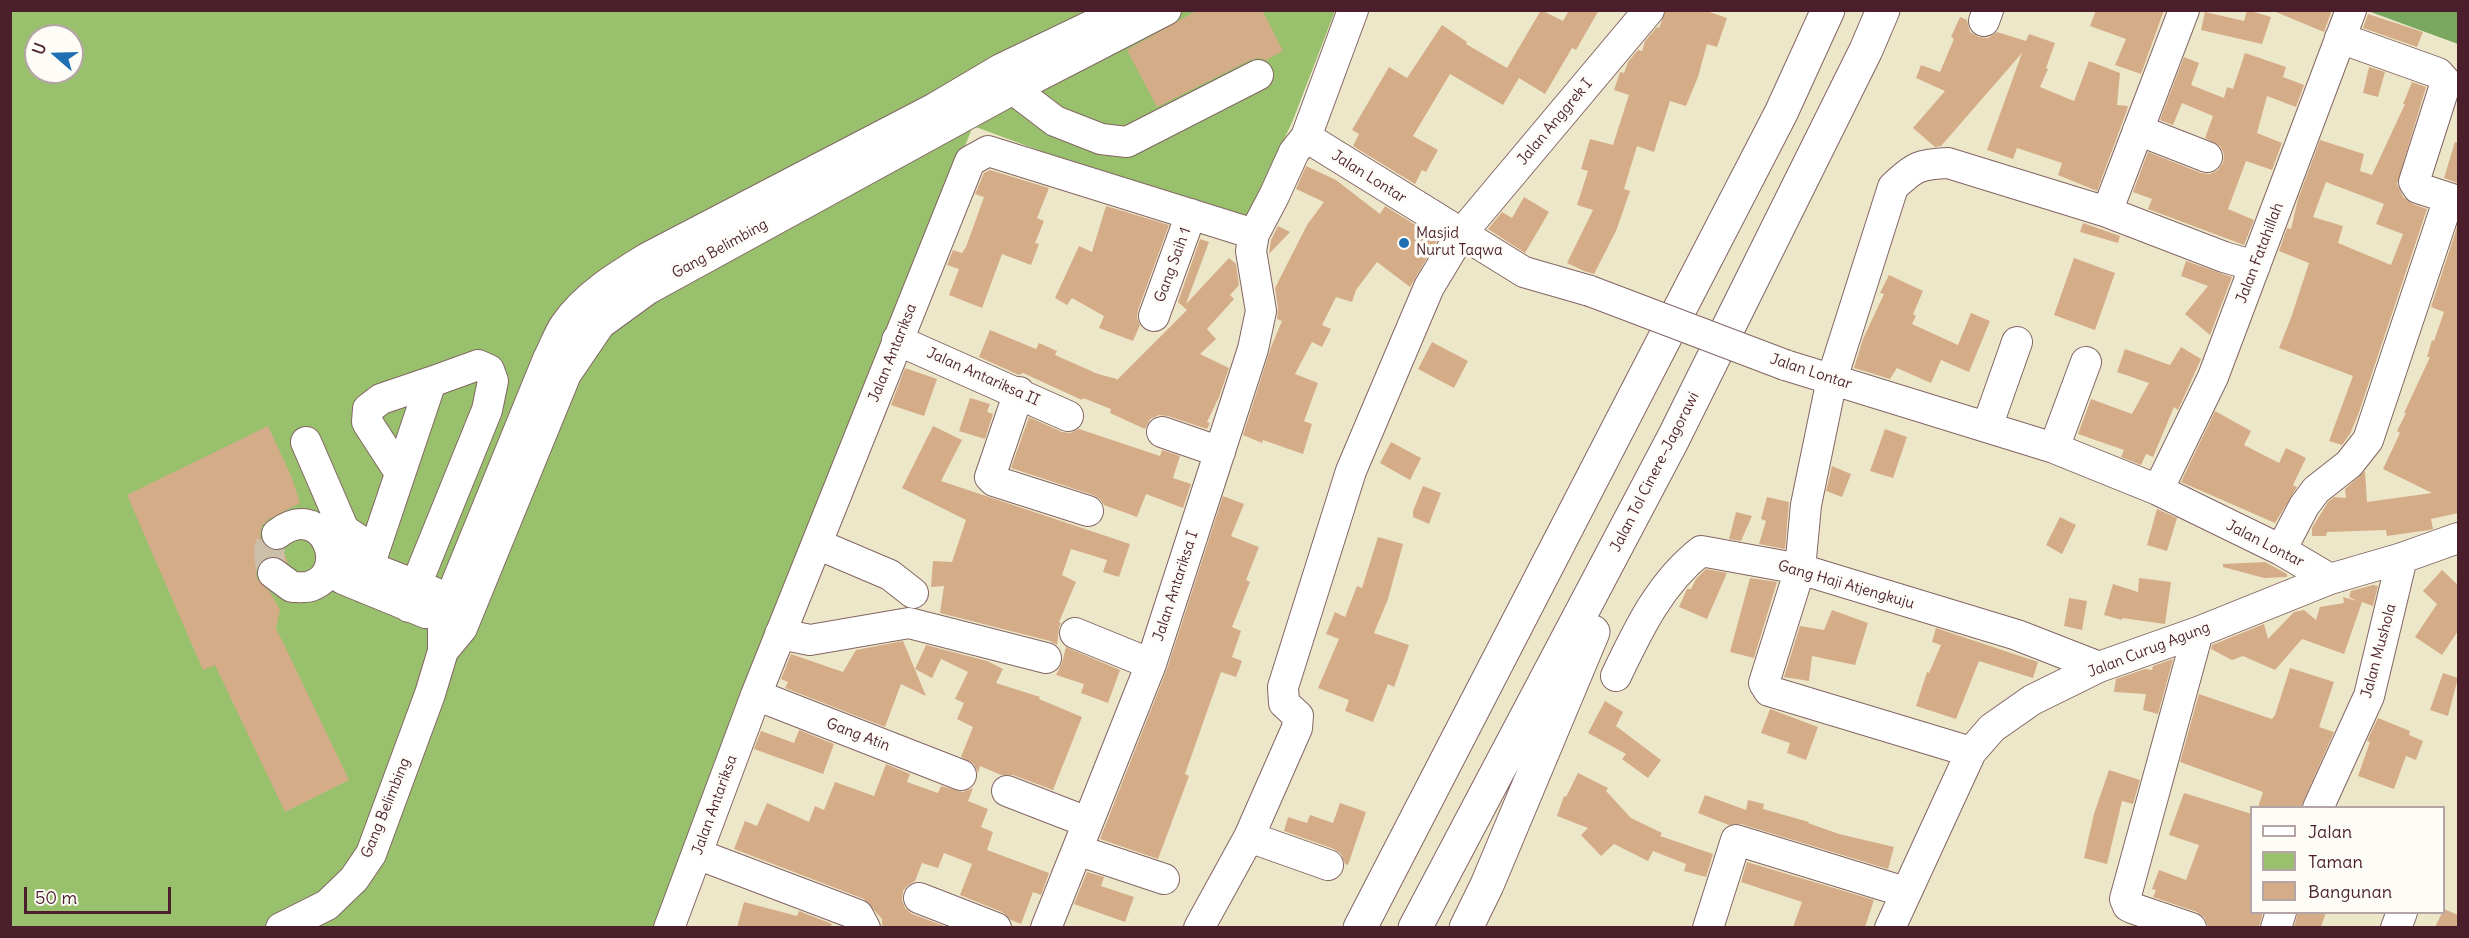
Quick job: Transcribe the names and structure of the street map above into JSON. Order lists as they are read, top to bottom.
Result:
{
  "streets": {
    "highway": ["Jalan Tol Cinere–Jagorawi"],
    "street": [
      "Jalan Anggrek I",
      "Jalan Lontar",
      "Gang Belimbing",
      "Jalan Fatahillah",
      "Gang Saih 1",
      "Jalan Antariksa",
      "Jalan Antariksa II",
      "Gang Haji Atjengkuju",
      "Jalan Antariksa I",
      "Jalan Curug Agung",
      "Jalan Mushola",
      "Gang Atin"
    ]
  },
  "crossings": [
    ["Jalan Anggrek I", "Jalan Lontar"],
    ["Jalan Lontar", "Jalan Fatahillah"],
    ["Jalan Lontar", "Jalan Curug Agung"],
    ["Gang Saih 1", "Jalan Antariksa"],
    ["Jalan Antariksa", "Jalan Antariksa II"],
    ["Jalan Antariksa", "Jalan Antariksa I"],
    ["Jalan Antariksa", "Gang Atin"],
    ["Gang Haji Atjengkuju", "Jalan Curug Agung"],
    ["Jalan Curug Agung", "Jalan Mushola"]
  ],
  "places": ["Masjid Nurut Taqwa"],
  "legend": ["Jalan", "Taman", "Bangunan"],
  "scale_bar": "50 m",
  "north": "left"
}
